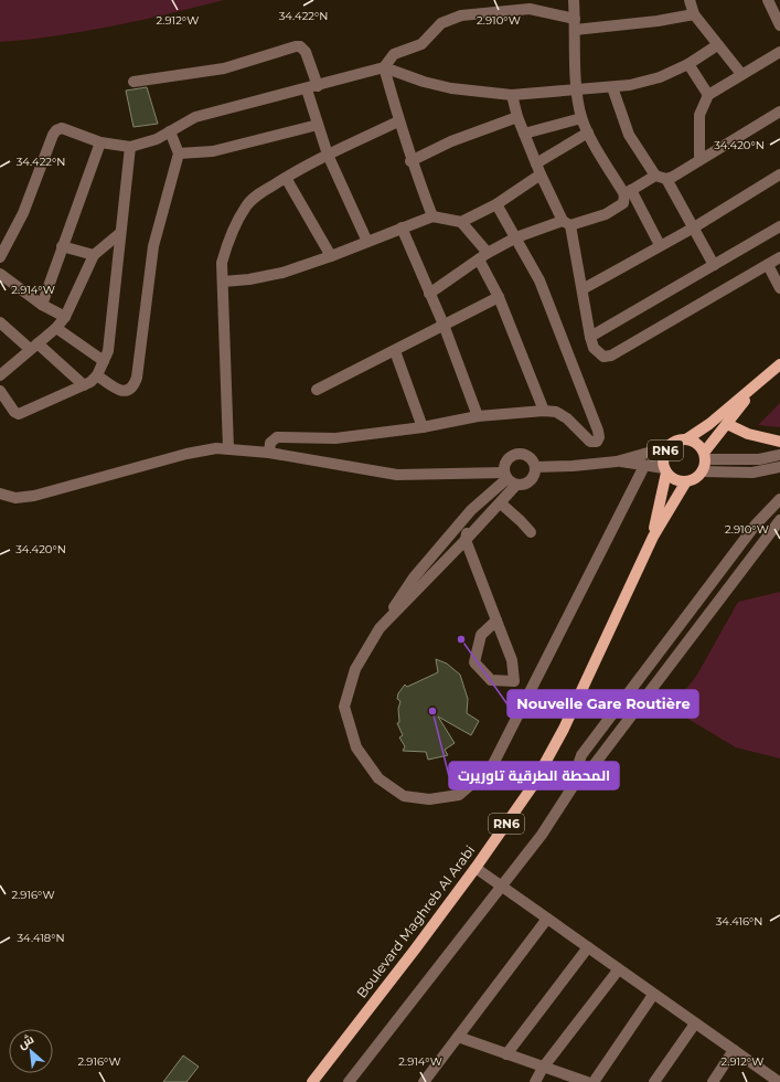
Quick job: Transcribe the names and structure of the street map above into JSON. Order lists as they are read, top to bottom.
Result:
{
  "streets": {
    "main road": ["RN6", "Boulevard Maghreb Al Arabi"]
  },
  "crossings": [
    ["RN6", "Boulevard Maghreb Al Arabi"]
  ],
  "places": ["Nouvelle Gare Routière", "المحطة الطرقية تاوريرت"],
  "north": "top left",
  "coordinates": [
    "34.422°N",
    "2.912°W",
    "2.910°W",
    "34.420°N",
    "2.914°W",
    "2.916°W",
    "34.416°N",
    "34.418°N"
  ]
}
